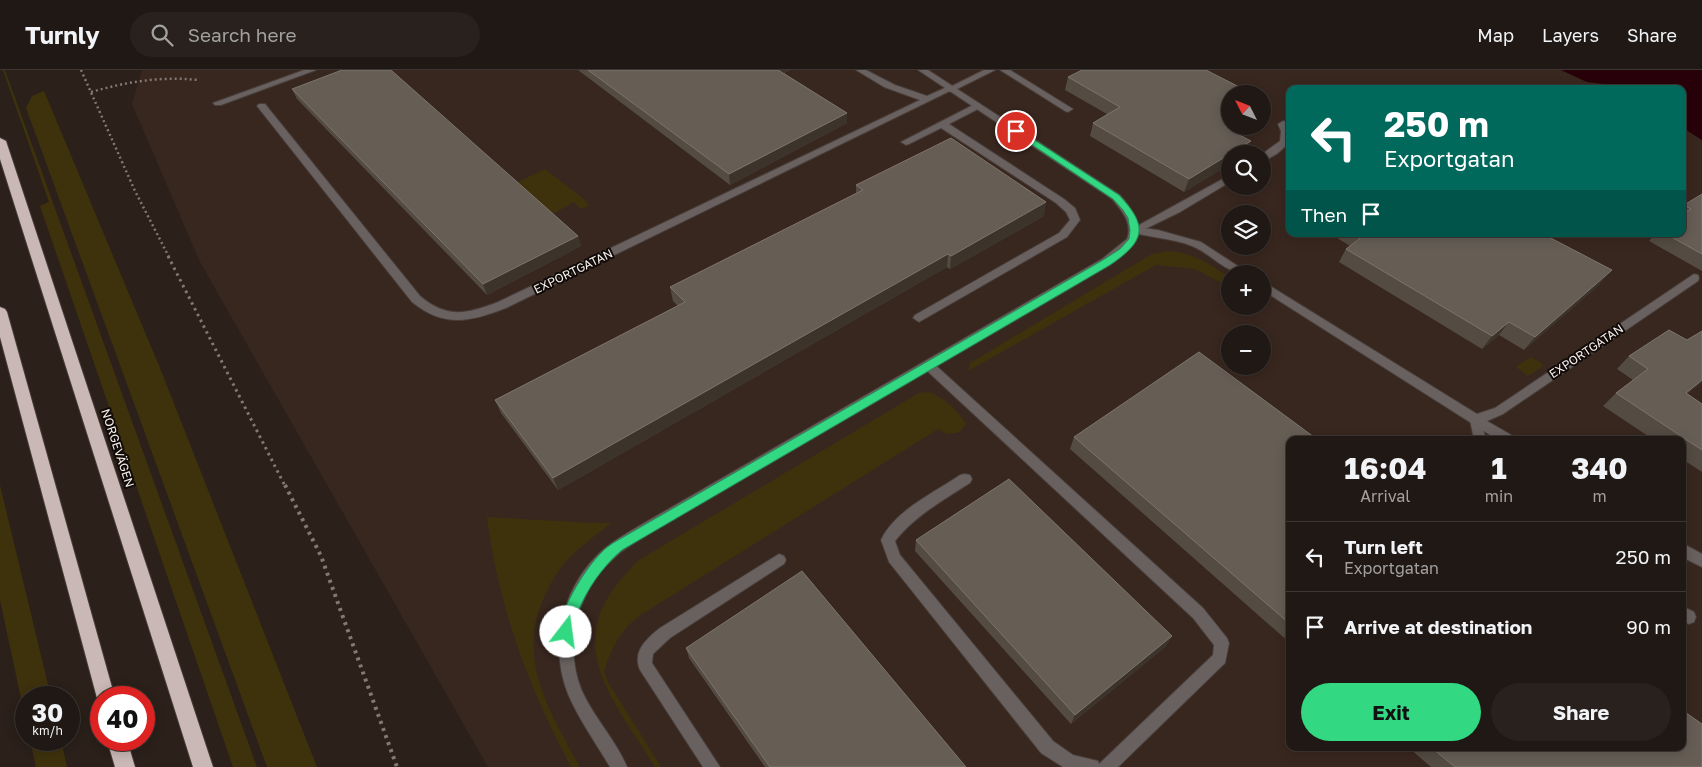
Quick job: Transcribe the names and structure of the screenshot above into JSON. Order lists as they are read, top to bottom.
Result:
{
  "streets": {
    "highway": ["NORGEVÄGEN"],
    "street": ["EXPORTGATAN"]
  },
  "north": "top left",
  "page": {
    "header": "Turnly",
    "search": "Search here",
    "nav": ["Map", "Layers", "Share"],
    "map_buttons": ["+", "−"],
    "turn": ["250 m", "Exportgatan"],
    "then": "Then",
    "eta": [
      "16:04",
      "Arrival",
      "1",
      "min",
      "340",
      "m"
    ],
    "list": [
      {
        "name": "Turn left",
        "note": "Exportgatan",
        "value": "250 m"
      },
      {
        "name": "Arrive at destination",
        "value": "90 m"
      }
    ],
    "buttons": ["Exit", "Share"],
    "speed": "30 km/h",
    "limit": "40"
  }
}
